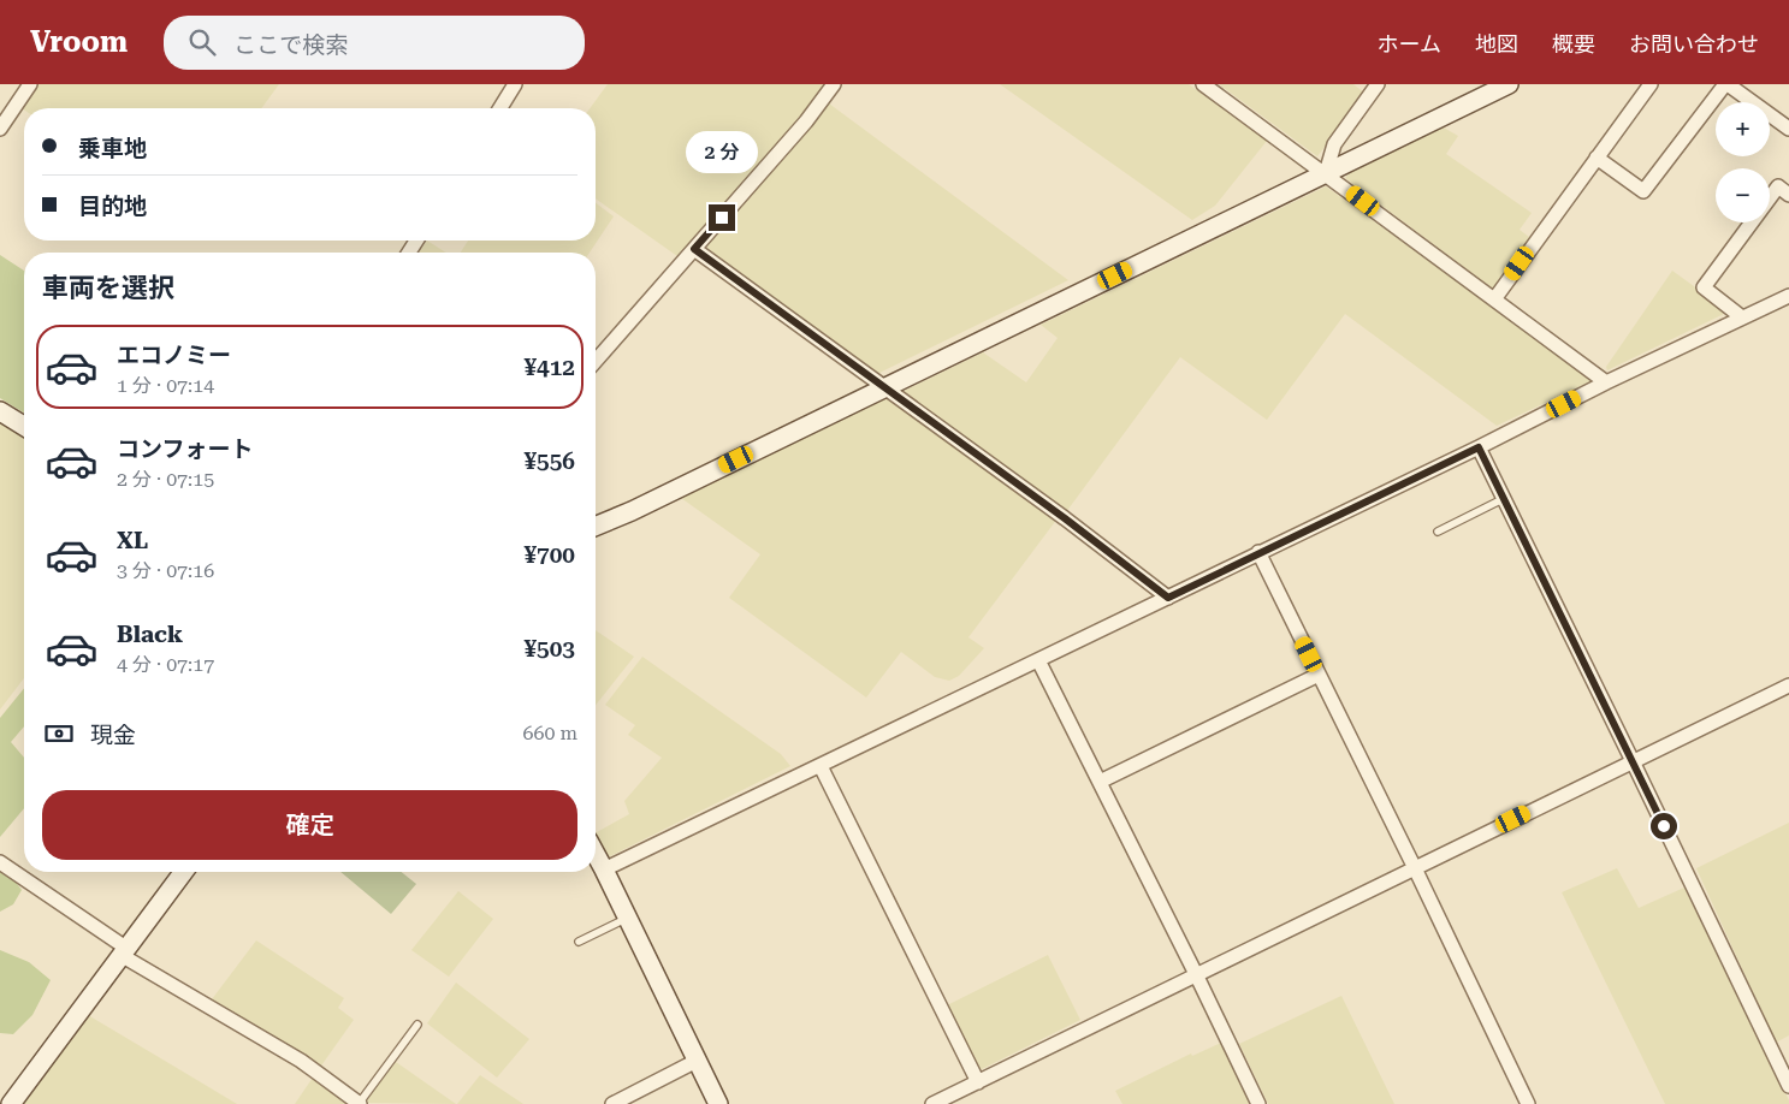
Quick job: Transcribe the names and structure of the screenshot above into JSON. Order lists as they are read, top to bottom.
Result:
{
  "page": {
    "header": "Vroom",
    "search": "ここで検索",
    "nav": [
      "ホーム",
      "地図",
      "概要",
      "お問い合わせ"
    ],
    "map_buttons": ["+", "−"],
    "banner": ["乗車地", "目的地"],
    "bubble": "2 分",
    "heading": "車両を選択",
    "list": [
      {
        "name": "エコノミー",
        "note": "1 分 · 07:14",
        "value": "¥412"
      },
      {
        "name": "コンフォート",
        "note": "2 分 · 07:15",
        "value": "¥556"
      },
      {
        "name": "XL",
        "note": "3 分 · 07:16",
        "value": "¥700"
      },
      {
        "name": "Black",
        "note": "4 分 · 07:17",
        "value": "¥503"
      }
    ],
    "pay": ["現金", "660 m"],
    "buttons": "確定"
  }
}
